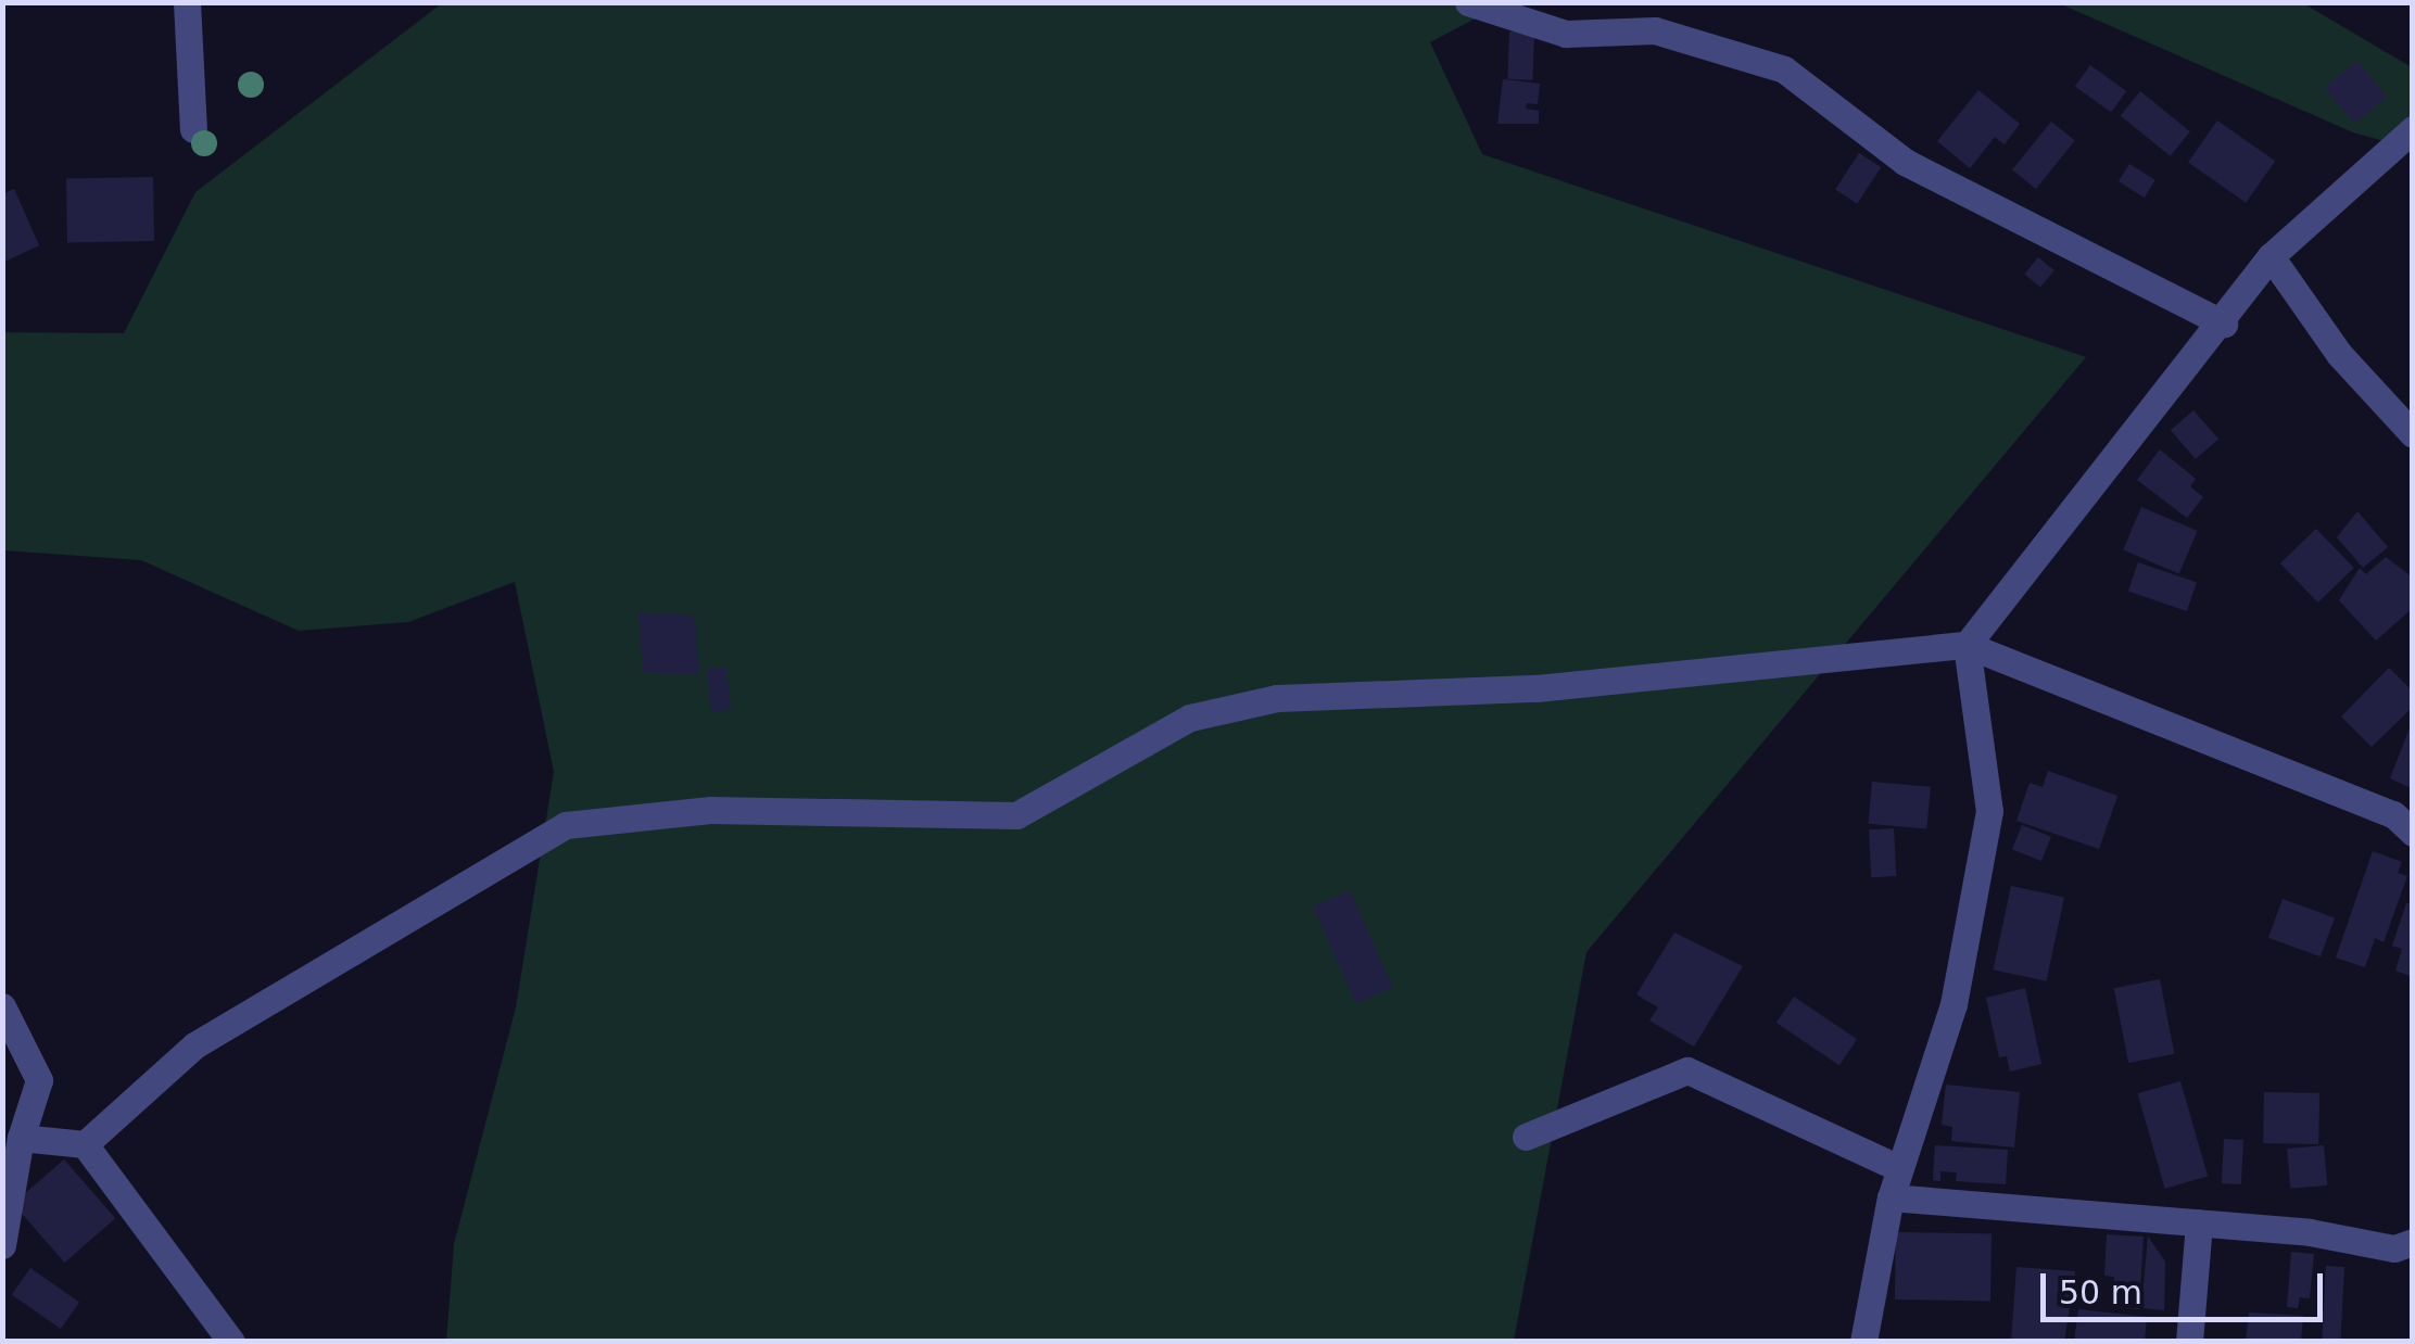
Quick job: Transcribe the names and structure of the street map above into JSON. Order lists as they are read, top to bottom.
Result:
{
  "scale_bar": "50 m"
}
